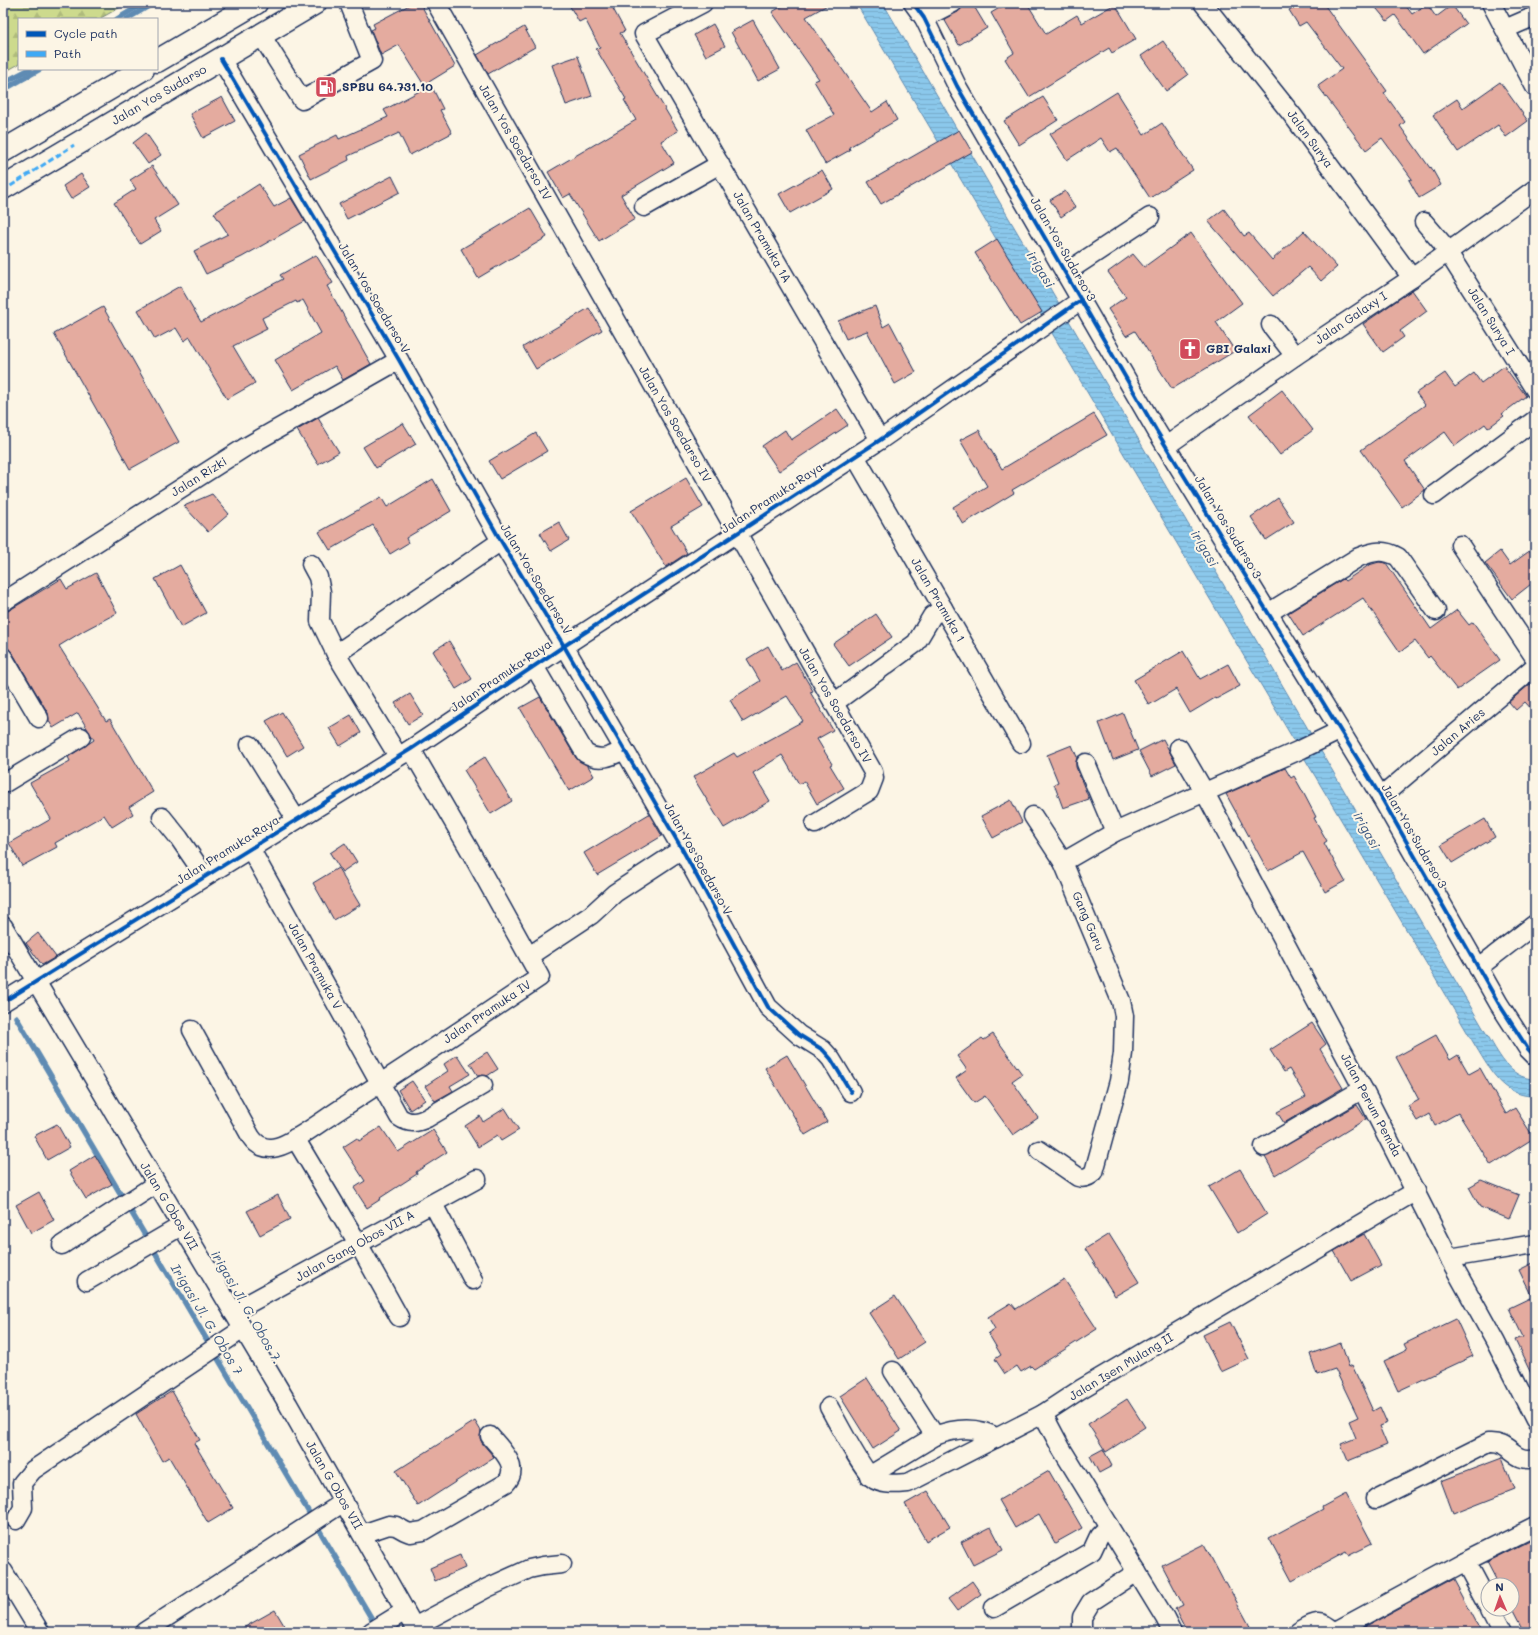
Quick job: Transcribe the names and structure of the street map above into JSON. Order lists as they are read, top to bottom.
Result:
{
  "streets": {
    "main road": ["Jalan Yos Sudarso"],
    "street": [
      "Jalan Surya",
      "Jalan Yos Soedarso IV",
      "Jalan Pramuka 1A",
      "Jalan Yos Sudarso 3",
      "Jalan Yos Soedarso V",
      "Jalan Galaxy I",
      "Jalan Surya I",
      "Jalan Rizki",
      "Jalan Pramuka Raya",
      "Jalan Pramuka 1",
      "Jalan Aries",
      "Gang Garu",
      "Jalan Pramuka V",
      "Jalan Pramuka IV",
      "Jalan Perum Pemda",
      "Jalan G Obos VII",
      "Jalan Gang Obos VII A",
      "Jalan Isen Mulang II"
    ]
  },
  "crossings": [
    ["Jalan Yos Sudarso", "Jalan Yos Soedarso V"],
    ["Jalan Surya", "Jalan Galaxy I"],
    ["Jalan Yos Soedarso IV", "Jalan Pramuka Raya"],
    ["Jalan Pramuka 1A", "Jalan Pramuka Raya"],
    ["Jalan Yos Sudarso 3", "Jalan Galaxy I"],
    ["Jalan Yos Sudarso 3", "Jalan Pramuka Raya"],
    ["Jalan Yos Sudarso 3", "Jalan Aries"],
    ["Jalan Yos Soedarso V", "Jalan Rizki"],
    ["Jalan Yos Soedarso V", "Jalan Pramuka Raya"],
    ["Jalan Galaxy I", "Jalan Surya I"],
    ["Jalan Pramuka Raya", "Jalan Pramuka 1"],
    ["Jalan Pramuka Raya", "Jalan Pramuka V"],
    ["Jalan Pramuka Raya", "Jalan Pramuka IV"],
    ["Jalan Pramuka Raya", "Jalan G Obos VII"],
    ["Jalan Pramuka V", "Jalan Pramuka IV"],
    ["Jalan Perum Pemda", "Jalan Isen Mulang II"],
    ["Jalan G Obos VII", "Jalan Gang Obos VII A"]
  ],
  "water": ["irigasi", "irigasi Jl. G. Obos 7.", "Irigasi Jl. G. Obos 7"],
  "places": {
    "fuel station": ["SPBU 64.731.10"],
    "church": ["GBI Galaxi"]
  },
  "legend": ["Cycle path", "Path"],
  "north": "top"
}
